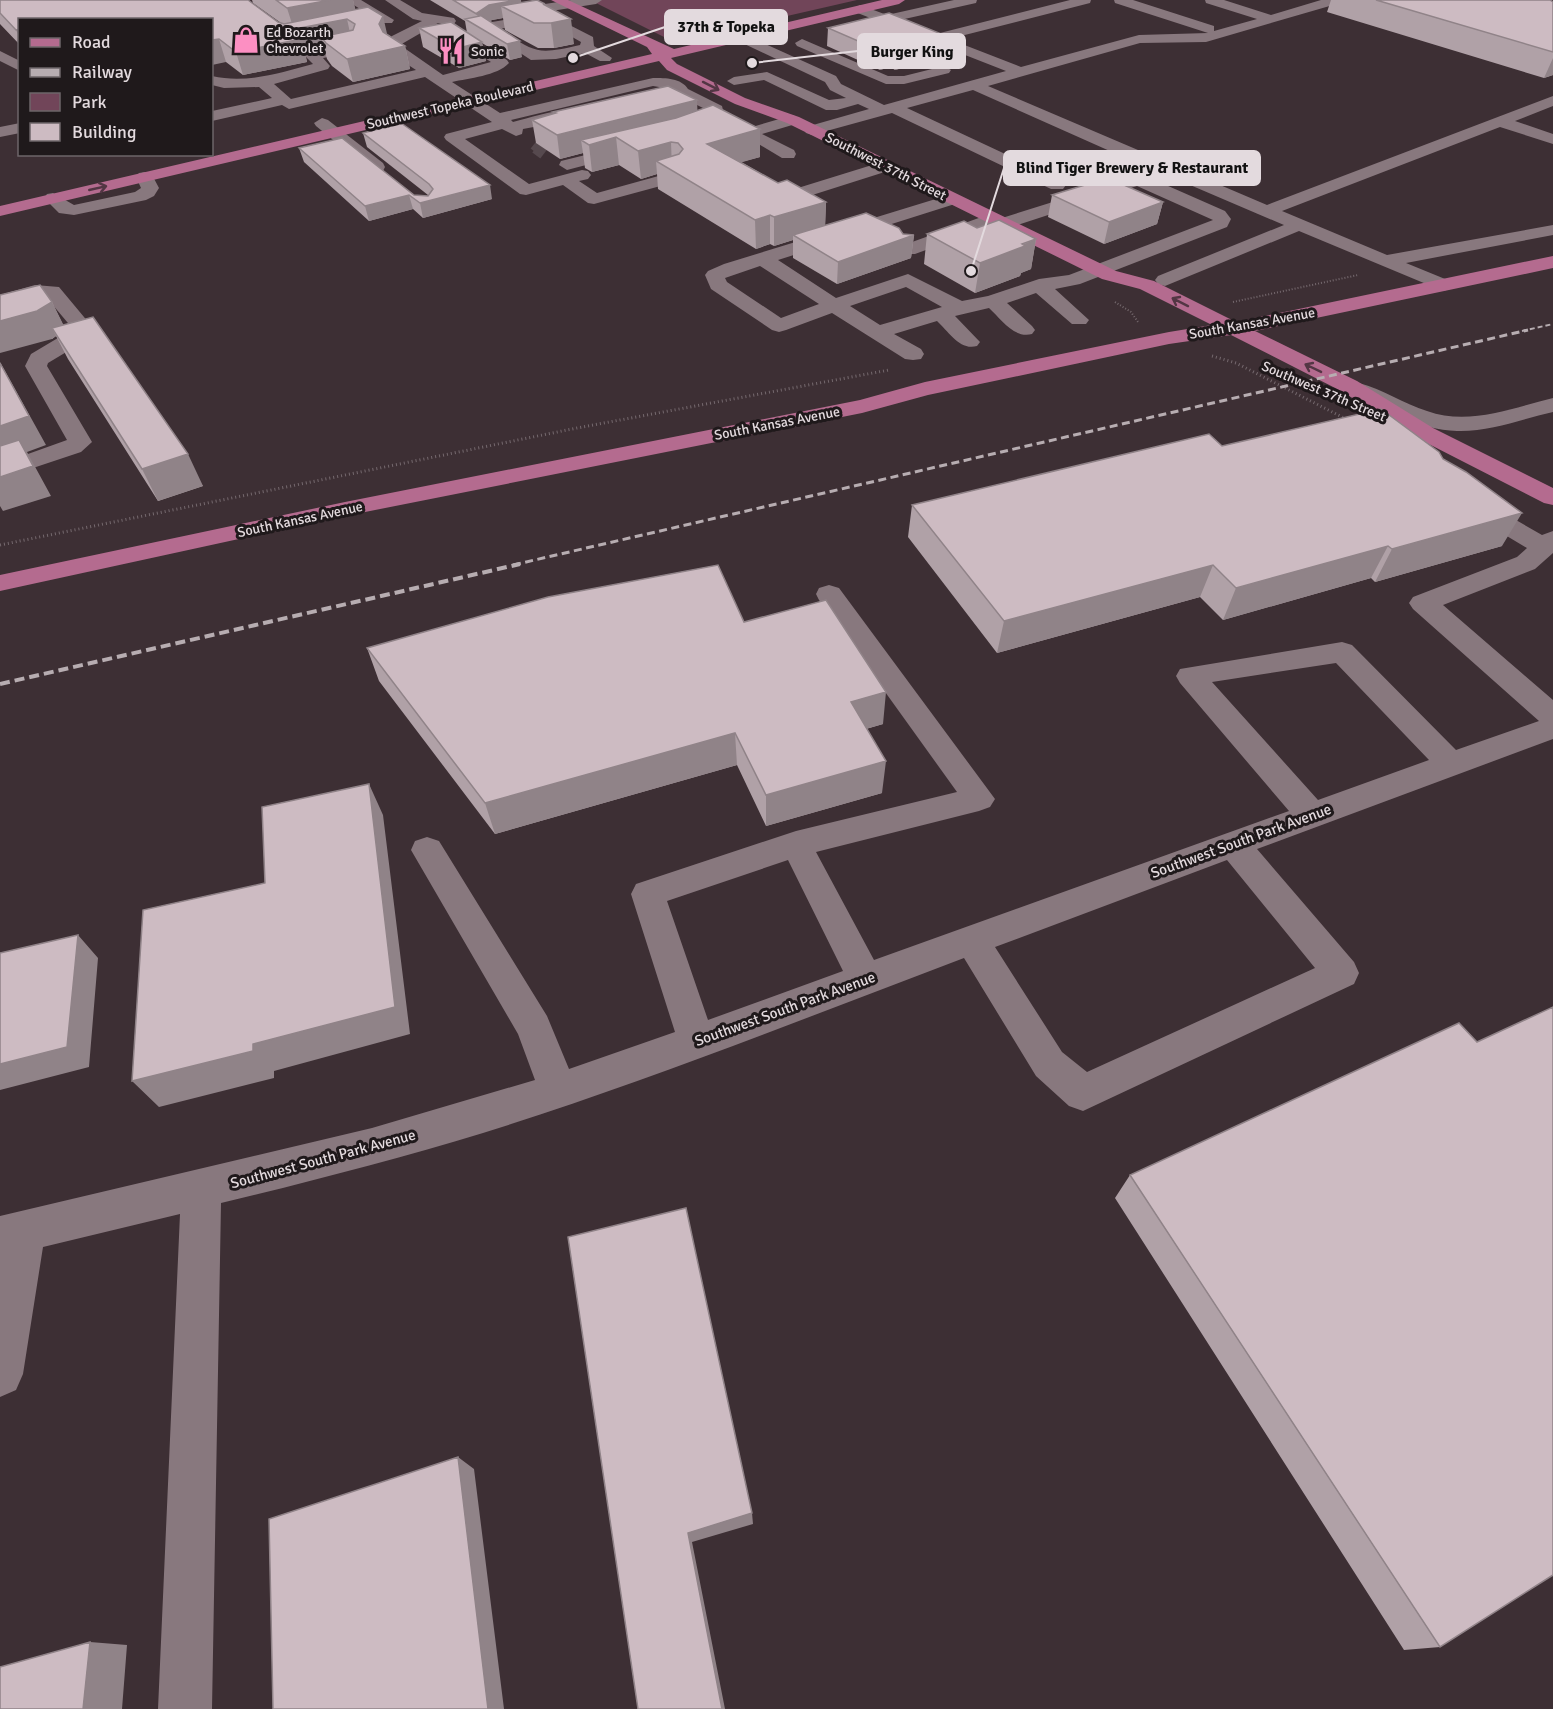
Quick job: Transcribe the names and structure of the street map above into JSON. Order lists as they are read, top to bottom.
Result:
{
  "streets": {
    "main road": ["Southwest Topeka Boulevard", "Southwest 37th Street", "South Kansas Avenue"],
    "street": ["Southwest South Park Avenue"]
  },
  "crossings": [
    ["Southwest Topeka Boulevard", "Southwest 37th Street"],
    ["Southwest 37th Street", "South Kansas Avenue"]
  ],
  "places": {
    "shop": ["Ed Bozarth Chevrolet"],
    "restaurant": ["Sonic"],
    "other": ["37th & Topeka", "Burger King", "Blind Tiger Brewery & Restaurant"]
  },
  "legend": [
    "Road",
    "Railway",
    "Park",
    "Building"
  ]
}
